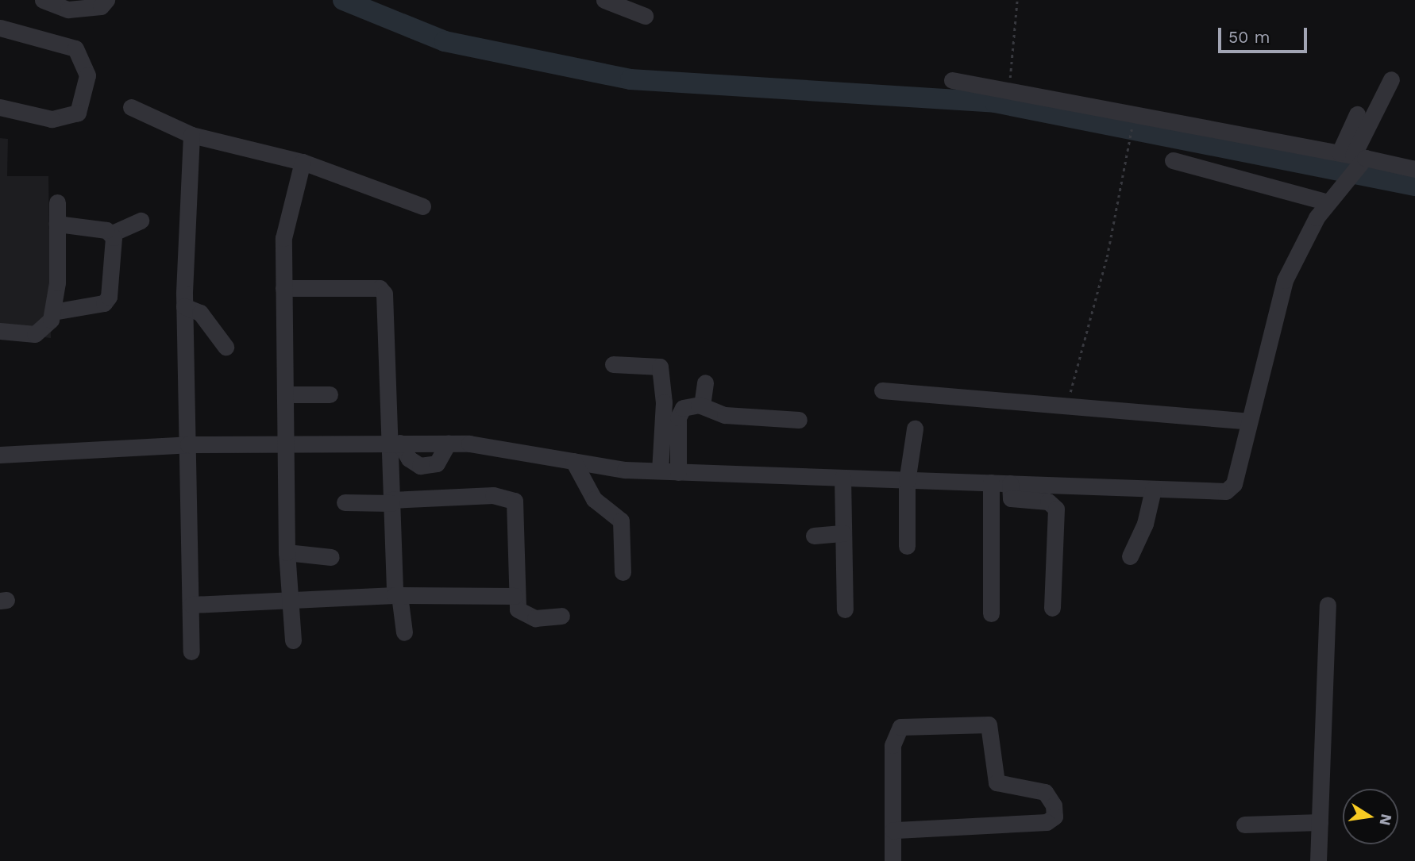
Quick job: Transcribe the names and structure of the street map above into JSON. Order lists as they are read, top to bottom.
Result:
{
  "scale_bar": "50 m",
  "north": "right"
}
